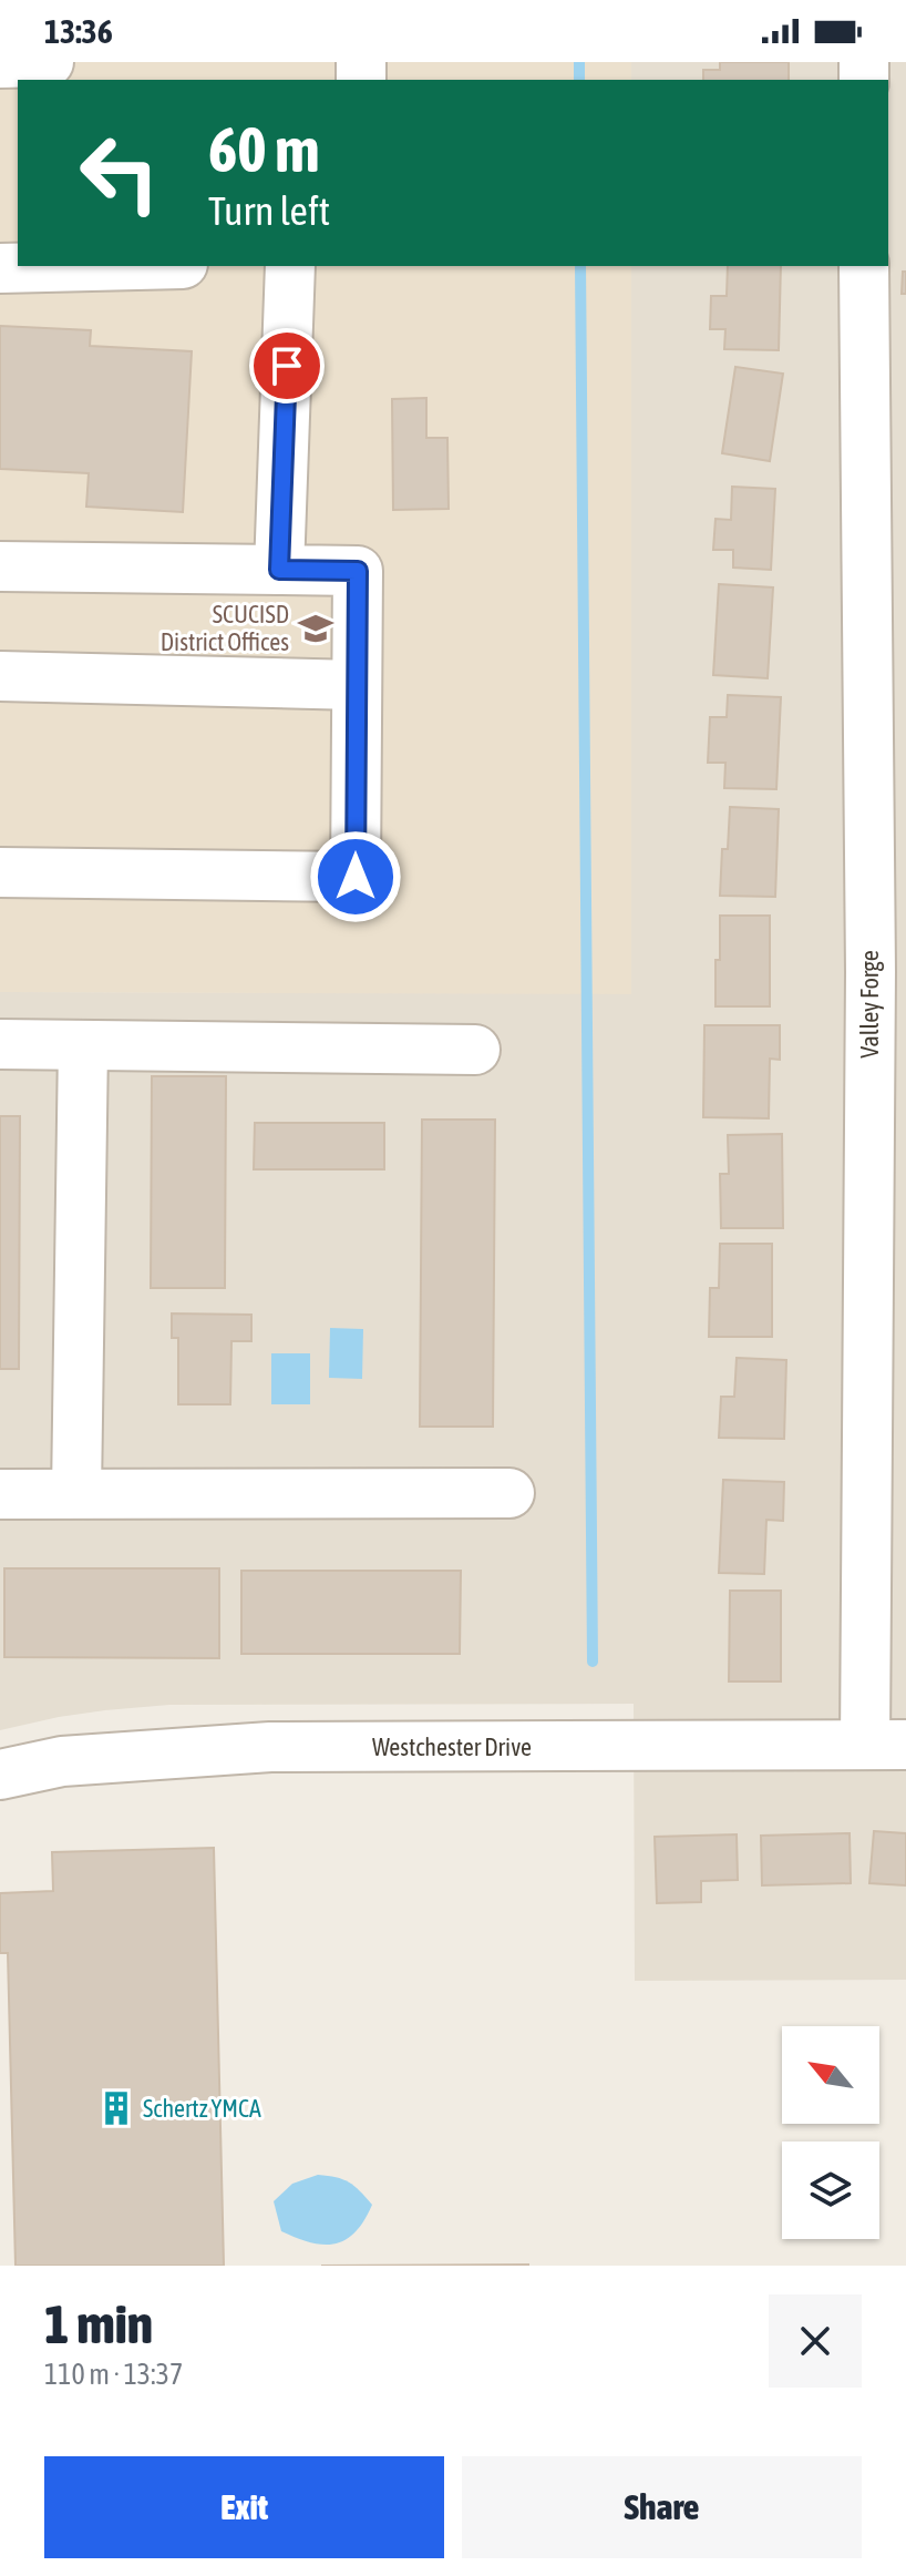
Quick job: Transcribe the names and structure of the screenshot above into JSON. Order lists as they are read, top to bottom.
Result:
{
  "streets": {
    "street": ["Valley Forge", "Westchester Drive"]
  },
  "crossings": [
    ["Valley Forge", "Westchester Drive"]
  ],
  "places": {
    "school or university": ["SCUCISD District Offices"],
    "building": ["Schertz YMCA"]
  },
  "north": "top left",
  "page": {
    "status": "13:36",
    "turn": ["60 m", "Turn left"],
    "heading": ["1 min", "110 m · 13:37"],
    "buttons": ["Exit", "Share"]
  }
}
